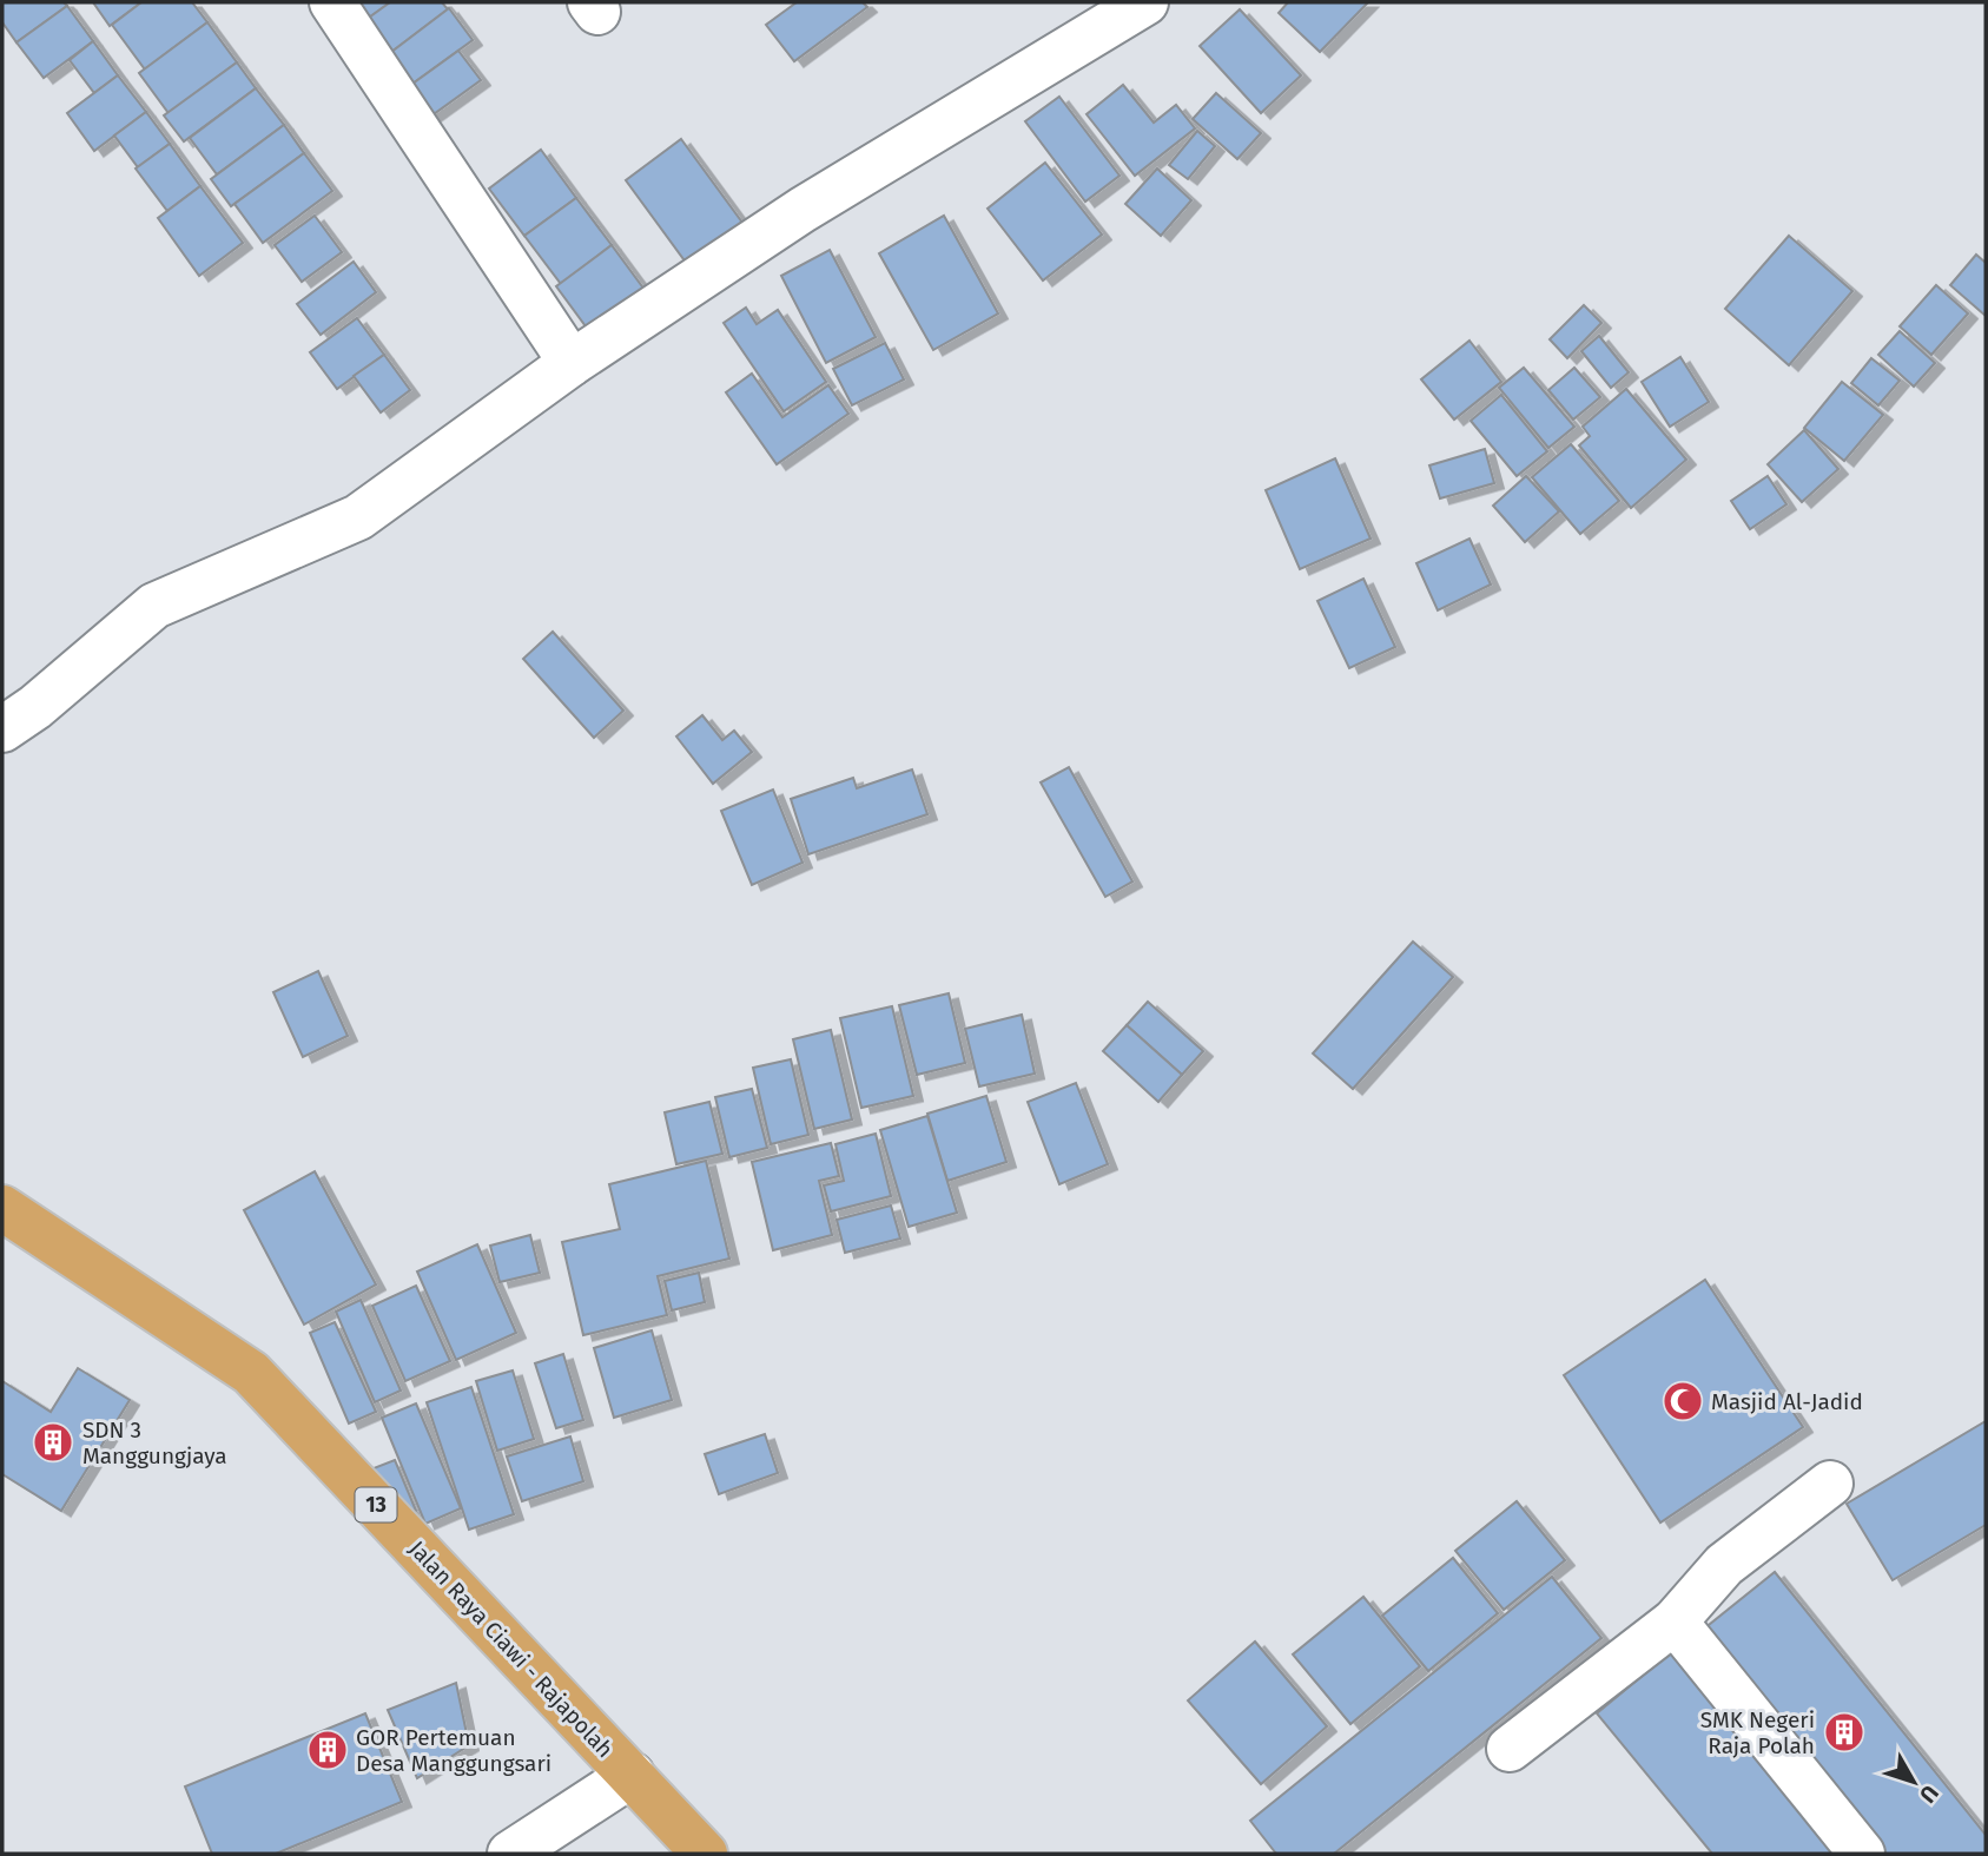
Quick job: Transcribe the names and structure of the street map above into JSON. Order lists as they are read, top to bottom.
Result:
{
  "streets": {
    "highway": ["13", "Jalan Raya Ciawi - Rajapolah"]
  },
  "places": {
    "mosque": ["Masjid Al-Jadid"],
    "building": ["SDN 3 Manggungjaya", "SMK Negeri Raja Polah", "GOR Pertemuan Desa Manggungsari"]
  },
  "north": "bottom right"
}
